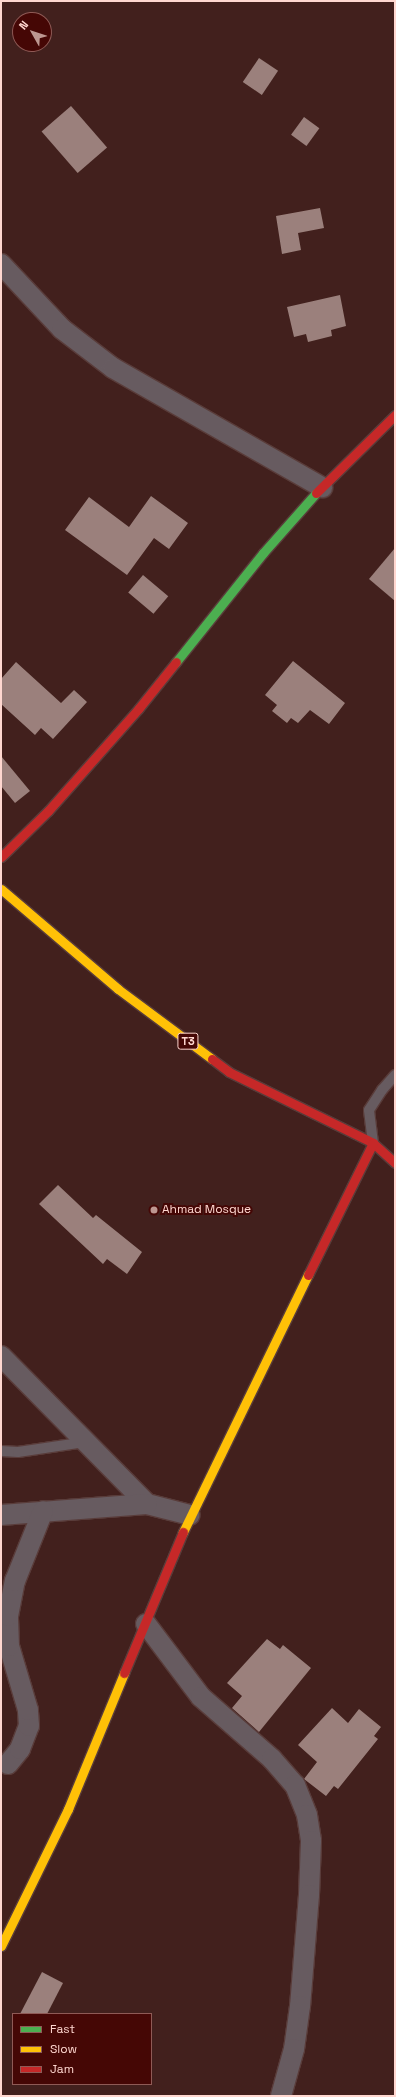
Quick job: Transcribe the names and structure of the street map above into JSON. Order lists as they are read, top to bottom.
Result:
{
  "streets": {
    "main road": ["T3"]
  },
  "places": ["Ahmad Mosque"],
  "legend": ["Fast", "Slow", "Jam"],
  "north": "top left"
}
